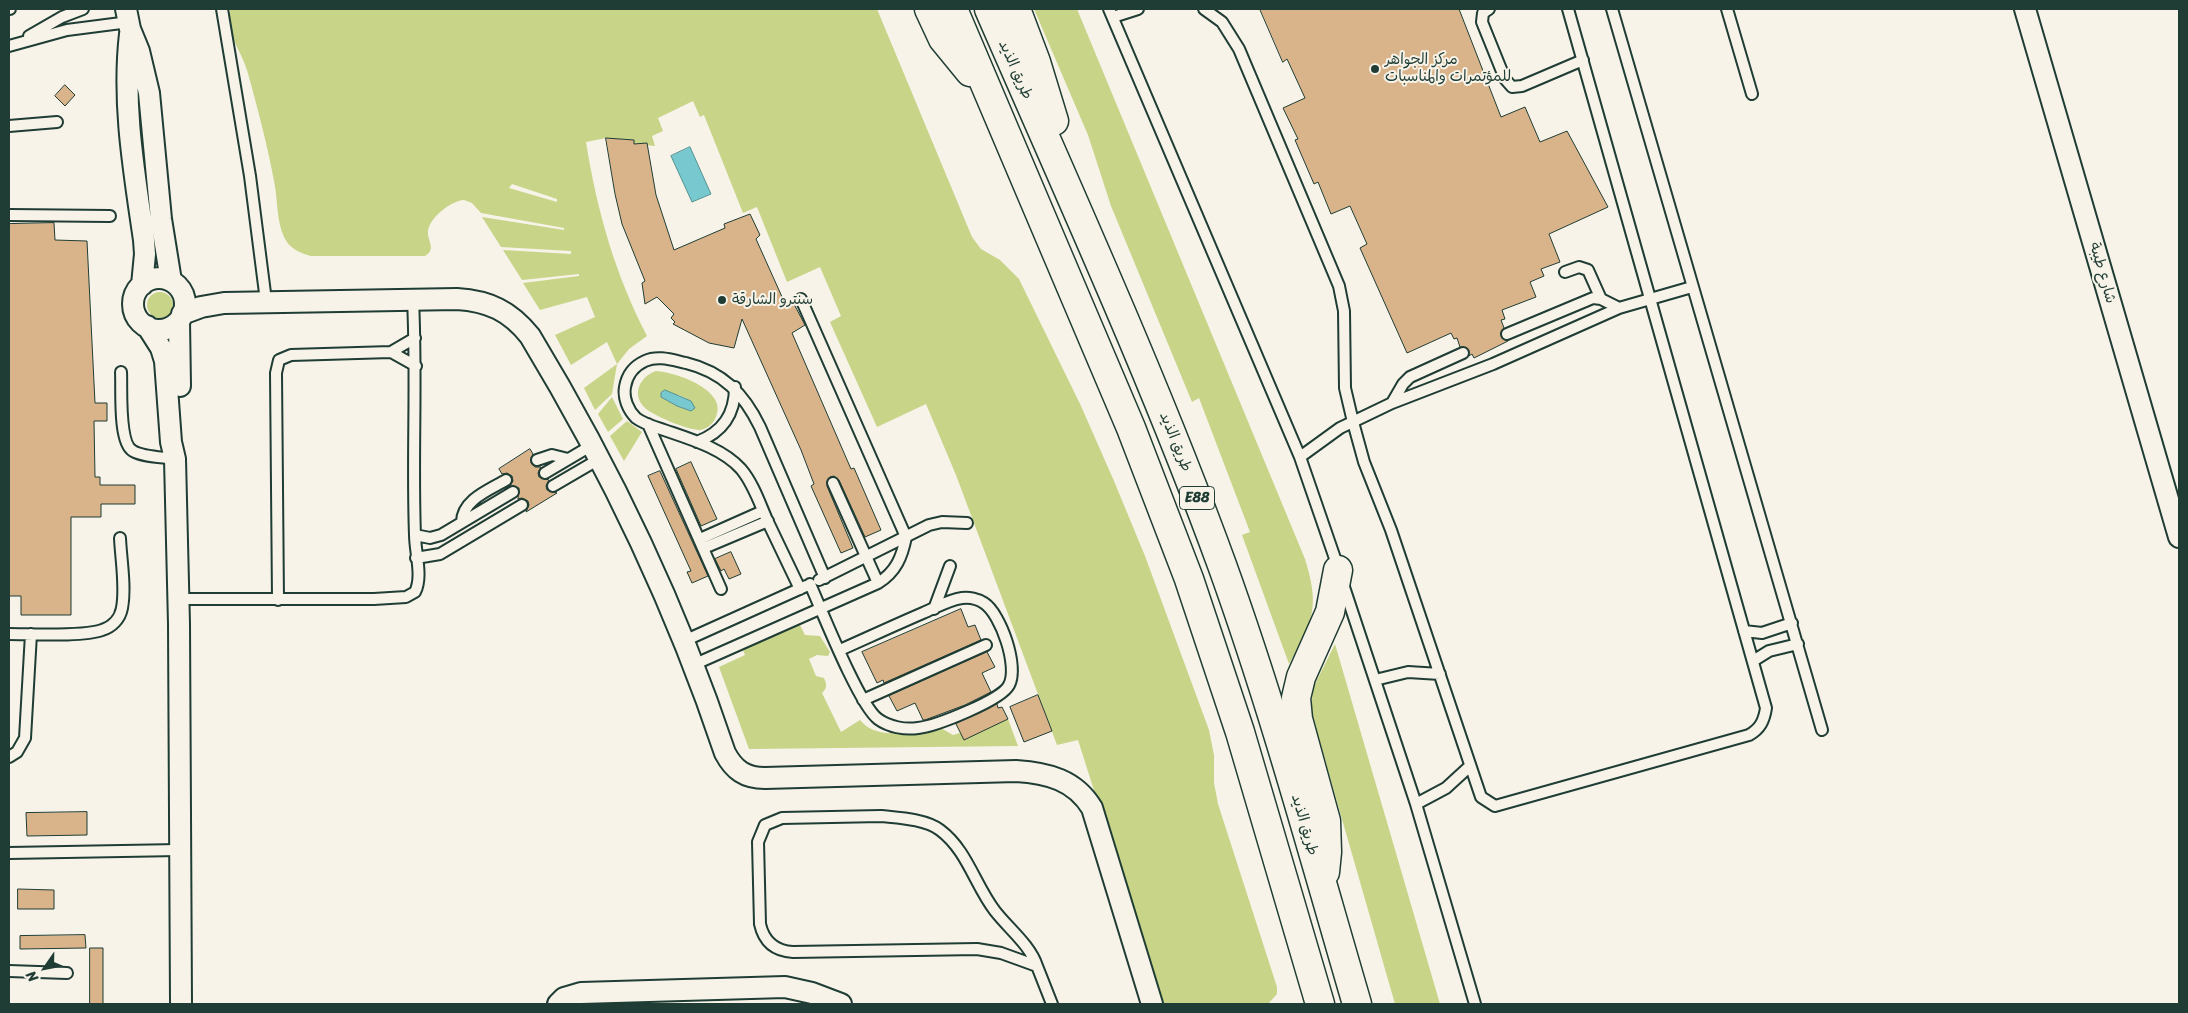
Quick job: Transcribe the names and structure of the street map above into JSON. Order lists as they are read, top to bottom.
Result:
{
  "streets": {
    "highway": ["طريق الذيد", "E88"],
    "street": ["شارع طيبة"]
  },
  "places": ["مركز الجواهر للمؤتمرات والمناسبات", "سنترو الشارقة"],
  "north": "bottom left"
}
